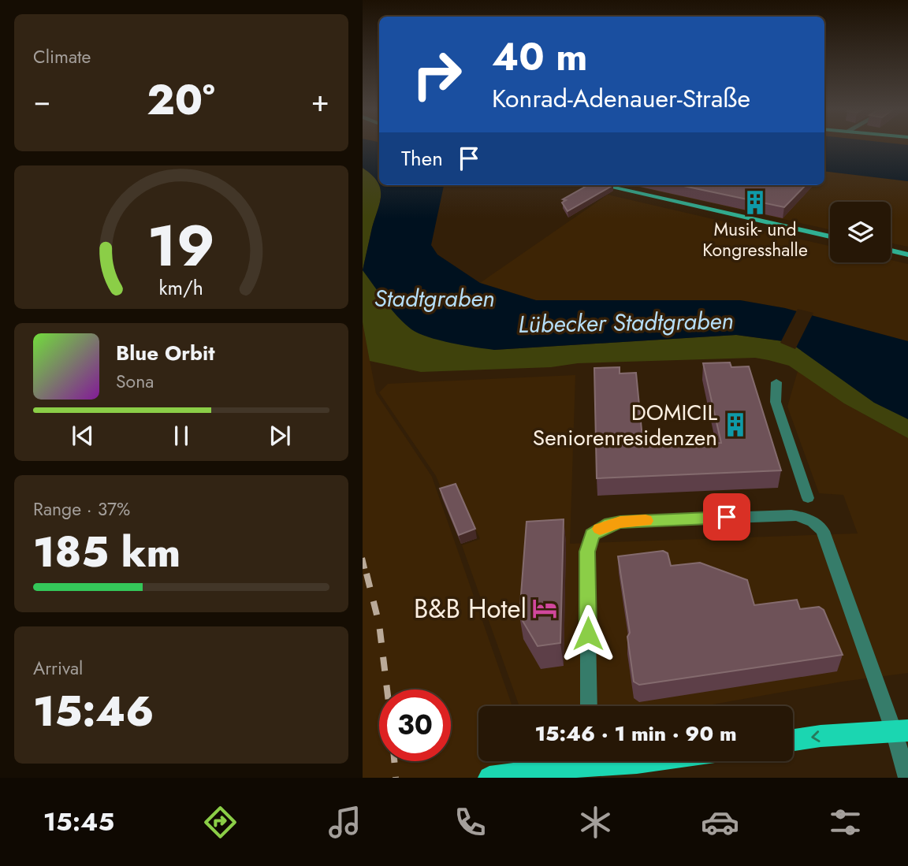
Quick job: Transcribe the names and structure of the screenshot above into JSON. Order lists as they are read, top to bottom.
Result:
{
  "water": ["Stadtgraben", "Lübecker Stadtgraben"],
  "places": {
    "building": ["Musik- und Kongresshalle", "DOMICIL Seniorenresidenzen"],
    "hotel": ["B&B Hotel"]
  },
  "page": {
    "tile": [
      "Climate",
      ["Range · 37%", "185 km"],
      ["Arrival", "15:46"]
    ],
    "turn": ["40 m", "Konrad-Adenauer-Straße"],
    "heat": ["−", "20°", "+"],
    "then": "Then",
    "song": ["Blue Orbit", "Sona"],
    "limit": "30",
    "trip": "15:46 · 1 min · 90 m",
    "tabs": "15:45",
    "gauge": ["19", "km/h"]
  }
}
